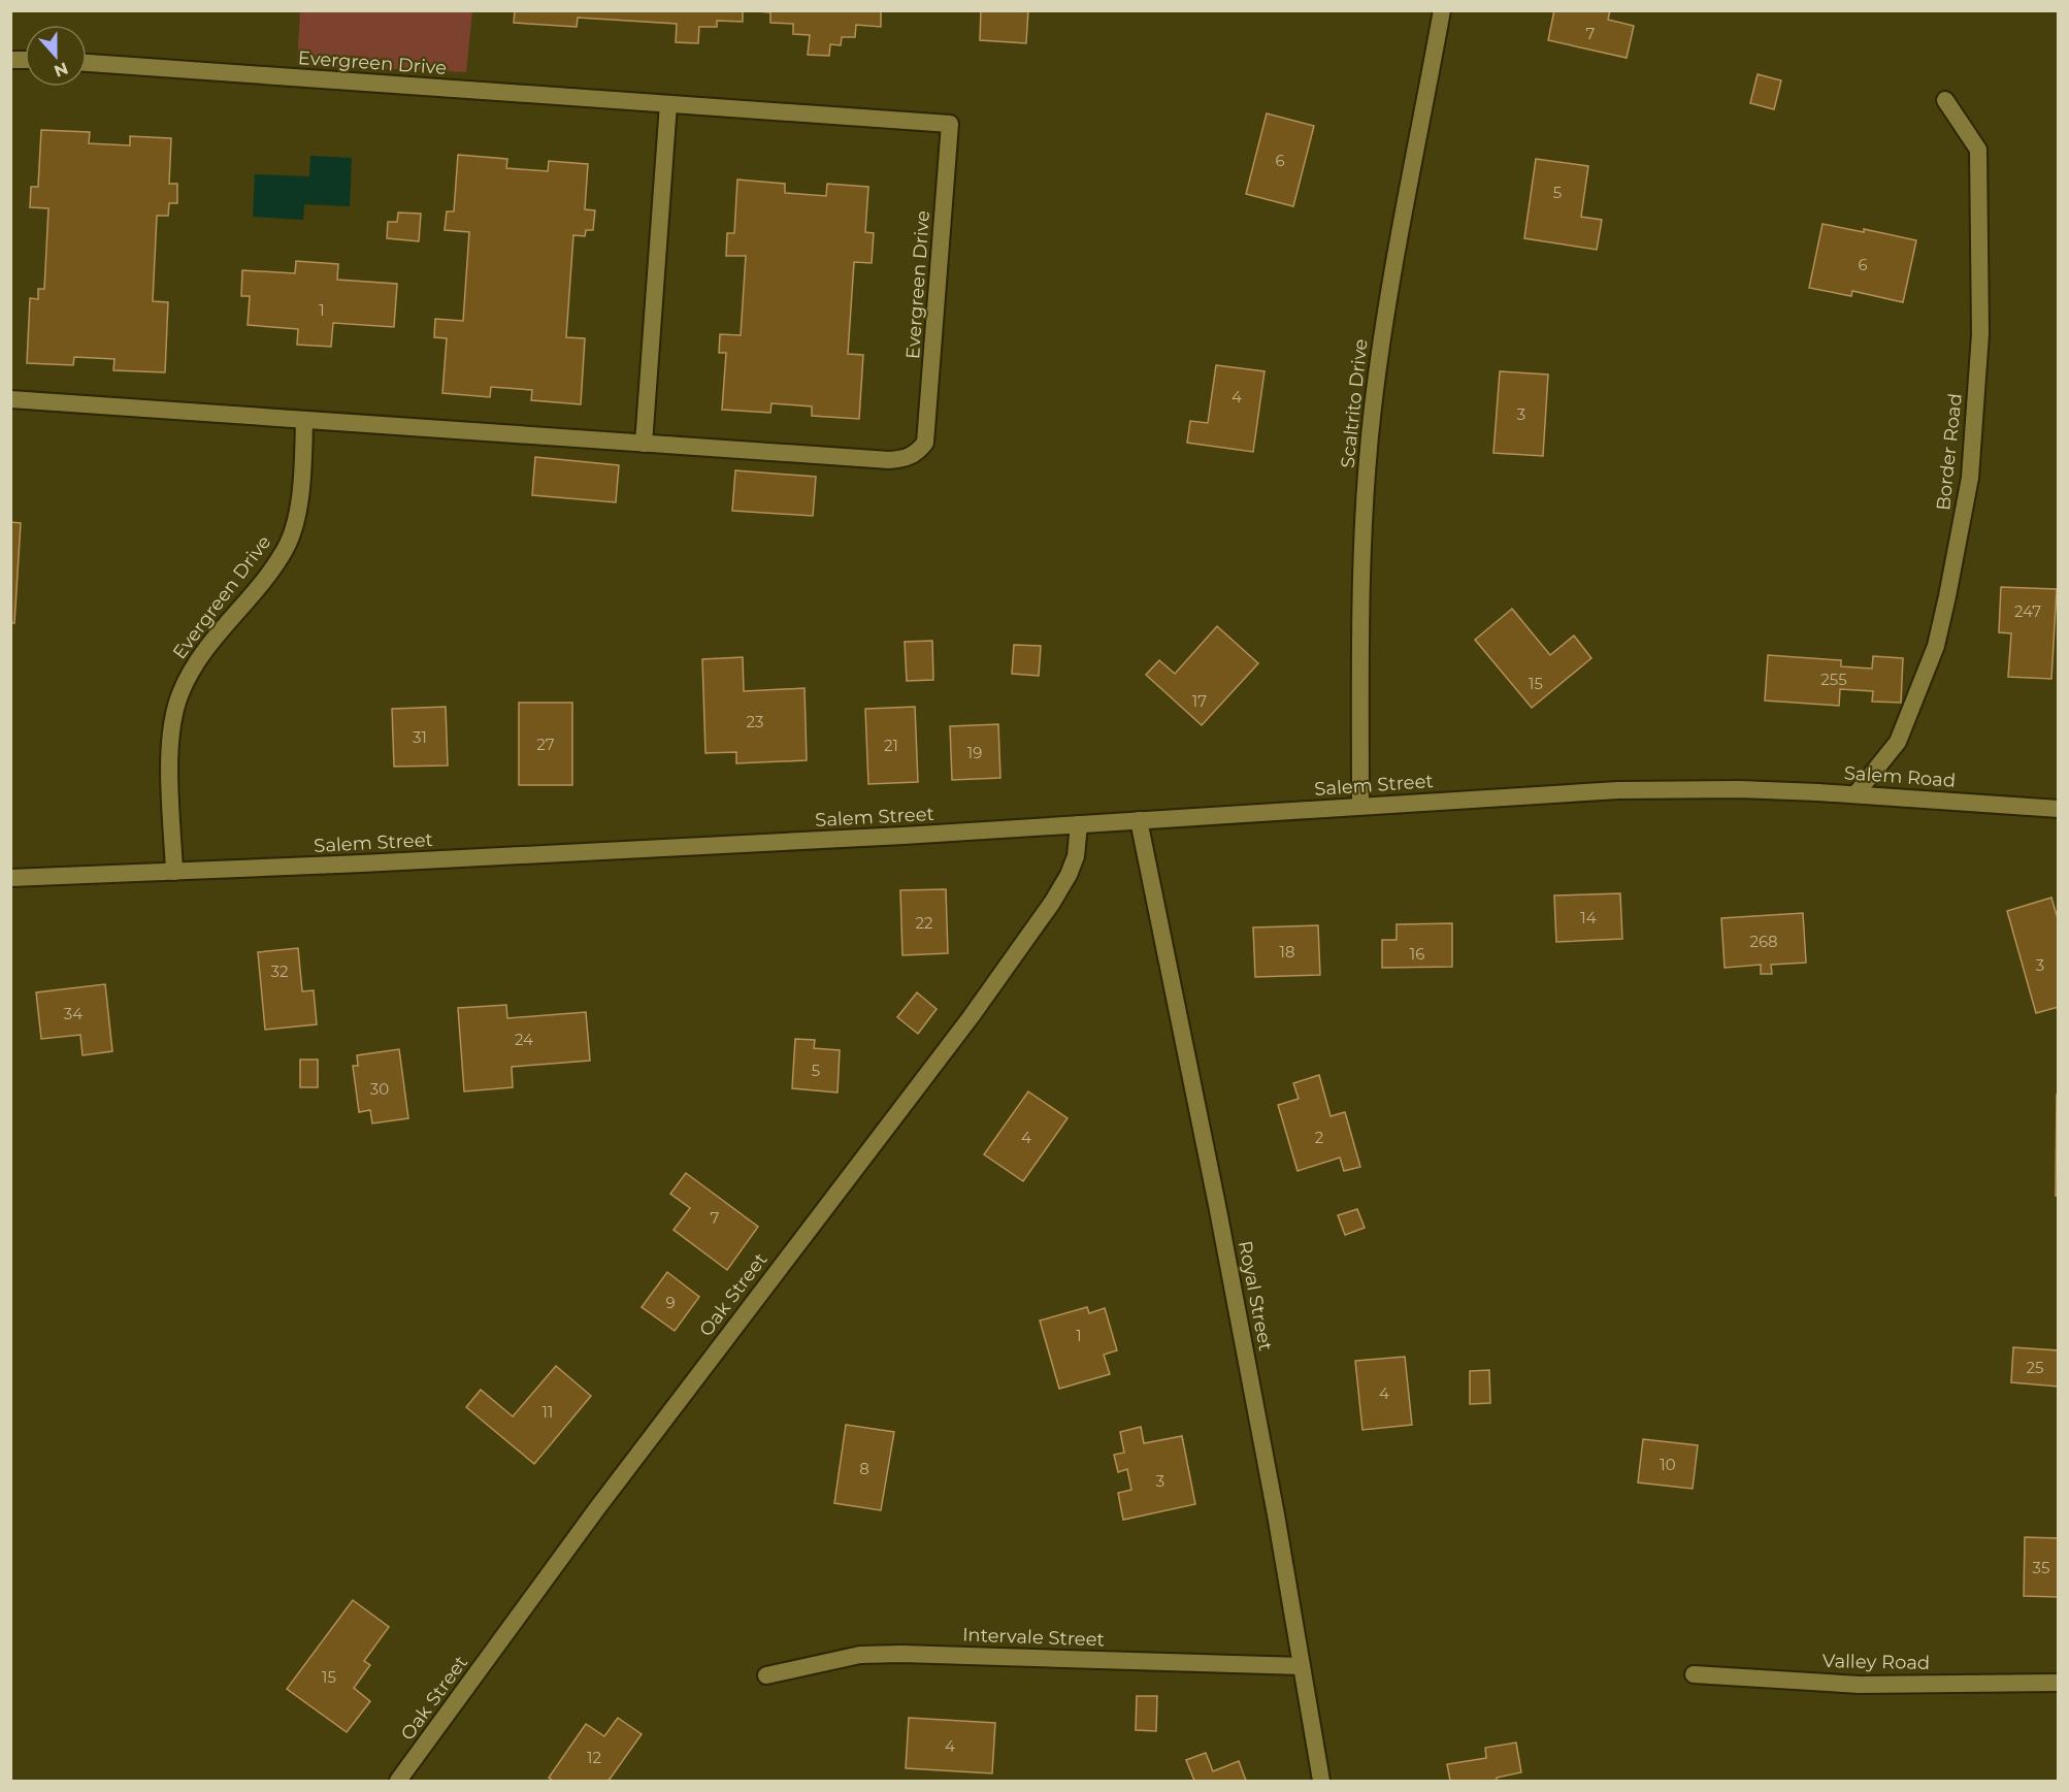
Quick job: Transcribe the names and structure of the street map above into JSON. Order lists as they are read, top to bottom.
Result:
{
  "streets": {
    "street": [
      "Evergreen Drive",
      "Scaltrito Drive",
      "Border Road",
      "Salem Road",
      "Salem Street",
      "Oak Street",
      "Royal Street",
      "Intervale Street",
      "Valley Road"
    ]
  },
  "crossings": [
    ["Evergreen Drive", "Salem Street"],
    ["Scaltrito Drive", "Salem Street"],
    ["Border Road", "Salem Road"],
    ["Salem Road", "Salem Street"],
    ["Salem Street", "Oak Street"],
    ["Salem Street", "Royal Street"],
    ["Royal Street", "Intervale Street"]
  ],
  "house_numbers": [
    "7",
    "6",
    "5",
    "6",
    "1",
    "4",
    "3",
    "247",
    "255",
    "15",
    "17",
    "23",
    "31",
    "27",
    "21",
    "19",
    "14",
    "22",
    "268",
    "18",
    "16",
    "3",
    "32",
    "34",
    "24",
    "5",
    "30",
    "4",
    "2",
    "7",
    "9",
    "1",
    "25",
    "4",
    "11",
    "10",
    "8",
    "3",
    "35",
    "15",
    "4",
    "12"
  ],
  "north": "bottom"
}
